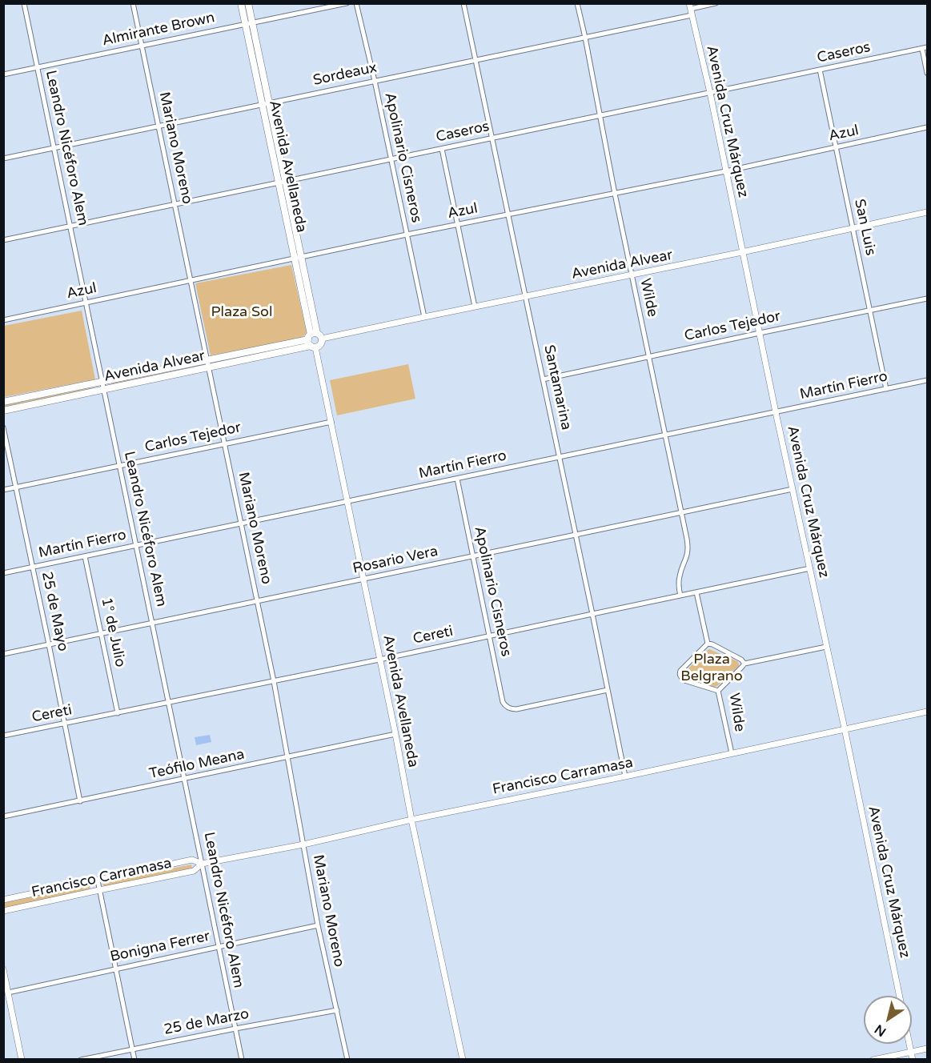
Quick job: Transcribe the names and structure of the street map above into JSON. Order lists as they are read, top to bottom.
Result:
{
  "streets": {
    "main road": ["Avenida Avellaneda", "Avenida Alvear"],
    "street": [
      "Almirante Brown",
      "Caseros",
      "Sordeaux",
      "Avenida Cruz Márquez",
      "Azul",
      "Leandro Nicéforo Alem",
      "Mariano Moreno",
      "Apolinario Cisneros",
      "San Luis",
      "Wilde",
      "Carlos Tejedor",
      "Martín Fierro",
      "Santamarina",
      "Rosario Vera",
      "25 de Mayo",
      "1° de Julio",
      "Cereti",
      "Teófilo Meana",
      "Francisco Carramasa",
      "Bonigna Ferrer",
      "25 de Marzo"
    ]
  },
  "crossings": [
    ["Almirante Brown", "Leandro Nicéforo Alem"],
    ["Almirante Brown", "Mariano Moreno"],
    ["Almirante Brown", "Avenida Avellaneda"],
    ["Caseros", "Avenida Cruz Márquez"],
    ["Caseros", "Leandro Nicéforo Alem"],
    ["Caseros", "Mariano Moreno"],
    ["Caseros", "Apolinario Cisneros"],
    ["Caseros", "Avenida Avellaneda"],
    ["Caseros", "San Luis"],
    ["Caseros", "Wilde"],
    ["Caseros", "Santamarina"],
    ["Sordeaux", "Avenida Cruz Márquez"],
    ["Sordeaux", "Leandro Nicéforo Alem"],
    ["Sordeaux", "Mariano Moreno"],
    ["Sordeaux", "Apolinario Cisneros"],
    ["Sordeaux", "Avenida Avellaneda"],
    ["Sordeaux", "Wilde"],
    ["Sordeaux", "Santamarina"],
    ["Avenida Cruz Márquez", "Azul"],
    ["Avenida Cruz Márquez", "Avenida Alvear"],
    ["Avenida Cruz Márquez", "Carlos Tejedor"],
    ["Avenida Cruz Márquez", "Martín Fierro"],
    ["Avenida Cruz Márquez", "Rosario Vera"],
    ["Avenida Cruz Márquez", "Cereti"],
    ["Avenida Cruz Márquez", "Francisco Carramasa"],
    ["Azul", "Leandro Nicéforo Alem"],
    ["Azul", "Mariano Moreno"],
    ["Azul", "Apolinario Cisneros"],
    ["Azul", "Avenida Avellaneda"],
    ["Azul", "San Luis"],
    ["Azul", "Wilde"],
    ["Azul", "Santamarina"],
    ["Leandro Nicéforo Alem", "Avenida Alvear"],
    ["Leandro Nicéforo Alem", "Carlos Tejedor"],
    ["Leandro Nicéforo Alem", "Martín Fierro"],
    ["Leandro Nicéforo Alem", "Rosario Vera"],
    ["Leandro Nicéforo Alem", "Cereti"],
    ["Leandro Nicéforo Alem", "Teófilo Meana"],
    ["Leandro Nicéforo Alem", "Francisco Carramasa"],
    ["Leandro Nicéforo Alem", "Bonigna Ferrer"],
    ["Leandro Nicéforo Alem", "25 de Marzo"],
    ["Mariano Moreno", "Avenida Alvear"],
    ["Mariano Moreno", "Carlos Tejedor"],
    ["Mariano Moreno", "Martín Fierro"],
    ["Mariano Moreno", "Rosario Vera"],
    ["Mariano Moreno", "Cereti"],
    ["Mariano Moreno", "Teófilo Meana"],
    ["Mariano Moreno", "Francisco Carramasa"],
    ["Mariano Moreno", "Bonigna Ferrer"],
    ["Mariano Moreno", "25 de Marzo"],
    ["Apolinario Cisneros", "Avenida Alvear"],
    ["Apolinario Cisneros", "Martín Fierro"],
    ["Apolinario Cisneros", "Santamarina"],
    ["Apolinario Cisneros", "Rosario Vera"],
    ["Apolinario Cisneros", "Cereti"],
    ["Avenida Avellaneda", "Avenida Alvear"],
    ["Avenida Avellaneda", "Carlos Tejedor"],
    ["Avenida Avellaneda", "Martín Fierro"],
    ["Avenida Avellaneda", "Rosario Vera"],
    ["Avenida Avellaneda", "Cereti"],
    ["Avenida Avellaneda", "Teófilo Meana"],
    ["Avenida Avellaneda", "Francisco Carramasa"],
    ["San Luis", "Avenida Alvear"],
    ["San Luis", "Carlos Tejedor"],
    ["San Luis", "Martín Fierro"],
    ["Avenida Alvear", "Wilde"],
    ["Avenida Alvear", "Santamarina"],
    ["Wilde", "Carlos Tejedor"],
    ["Wilde", "Martín Fierro"],
    ["Wilde", "Rosario Vera"],
    ["Wilde", "Cereti"],
    ["Wilde", "Francisco Carramasa"],
    ["Carlos Tejedor", "Santamarina"],
    ["Carlos Tejedor", "25 de Mayo"],
    ["Martín Fierro", "Santamarina"],
    ["Martín Fierro", "25 de Mayo"],
    ["Martín Fierro", "1° de Julio"],
    ["Santamarina", "Rosario Vera"],
    ["Santamarina", "Cereti"],
    ["Santamarina", "Francisco Carramasa"],
    ["Rosario Vera", "25 de Mayo"],
    ["Rosario Vera", "1° de Julio"],
    ["25 de Mayo", "Cereti"],
    ["25 de Mayo", "Teófilo Meana"],
    ["1° de Julio", "Cereti"]
  ],
  "parks": ["Plaza Sol", "Plaza Belgrano"],
  "north": "bottom left"
}
